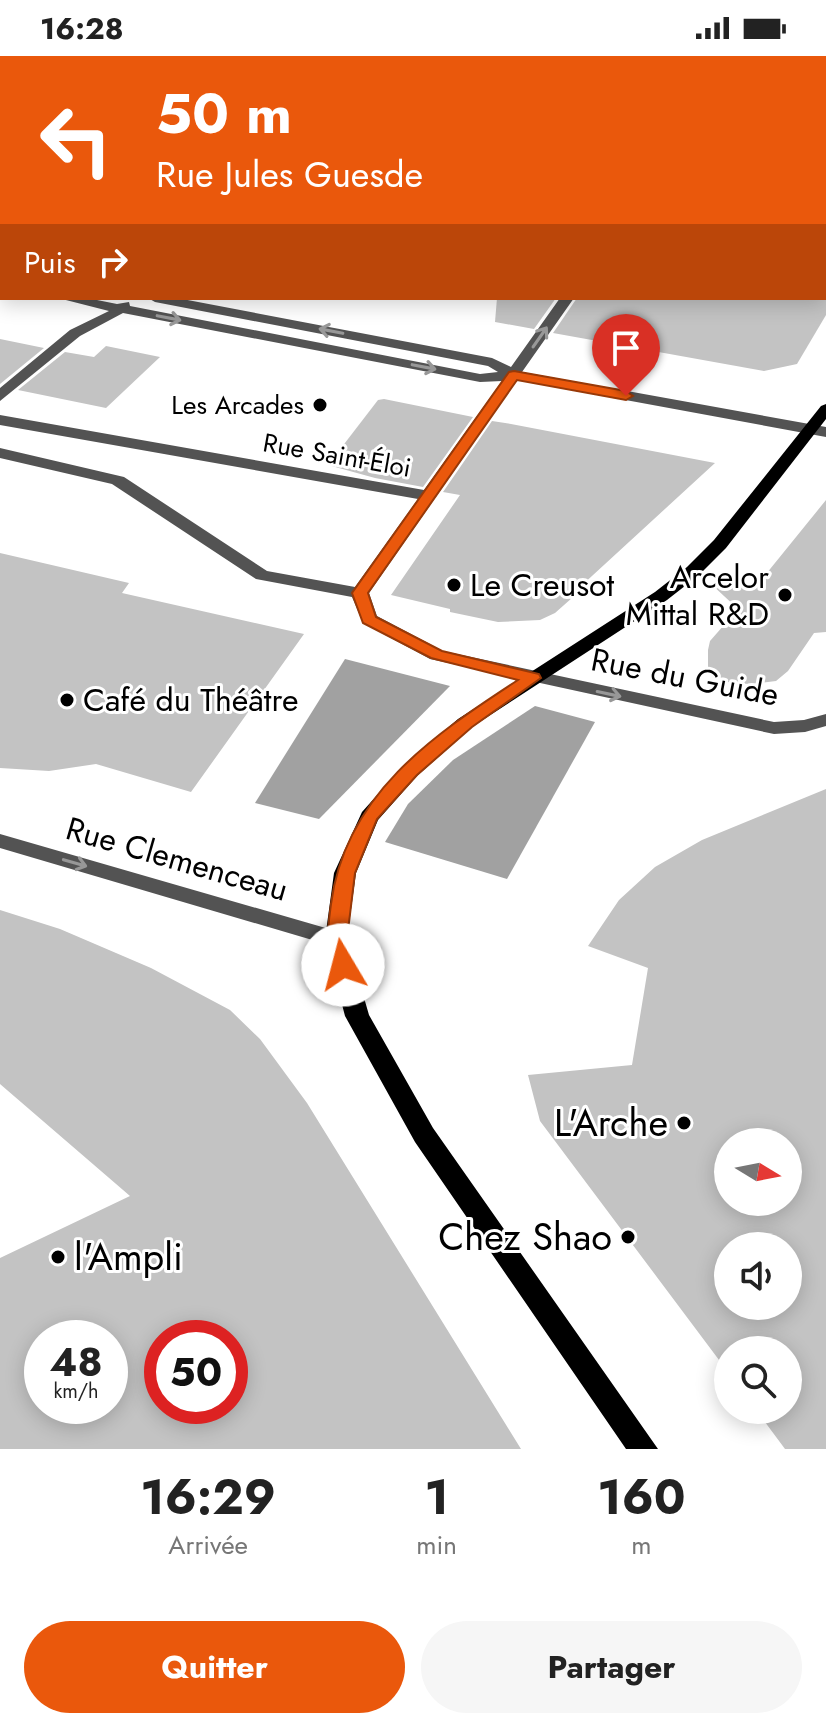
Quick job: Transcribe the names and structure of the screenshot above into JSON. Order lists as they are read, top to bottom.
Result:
{
  "streets": {
    "street": ["Rue Saint-Éloi", "Rue du Guide", "Rue Clemenceau"]
  },
  "one_way": ["Rue du Guide", "Rue Clemenceau"],
  "places": [
    "Les Arcades",
    "Le Creusot",
    "Arcelor Mittal R&D",
    "Café du Théâtre",
    "L'Arche",
    "Chez Shao",
    "l'Ampli"
  ],
  "north": "right",
  "page": {
    "status": "16:28",
    "turn": ["50 m", "Rue Jules Guesde"],
    "then": "Puis",
    "speed": "48 km/h",
    "limit": "50",
    "eta": [
      "16:29",
      "Arrivée",
      "1",
      "min",
      "160",
      "m"
    ],
    "buttons": ["Quitter", "Partager"]
  }
}
